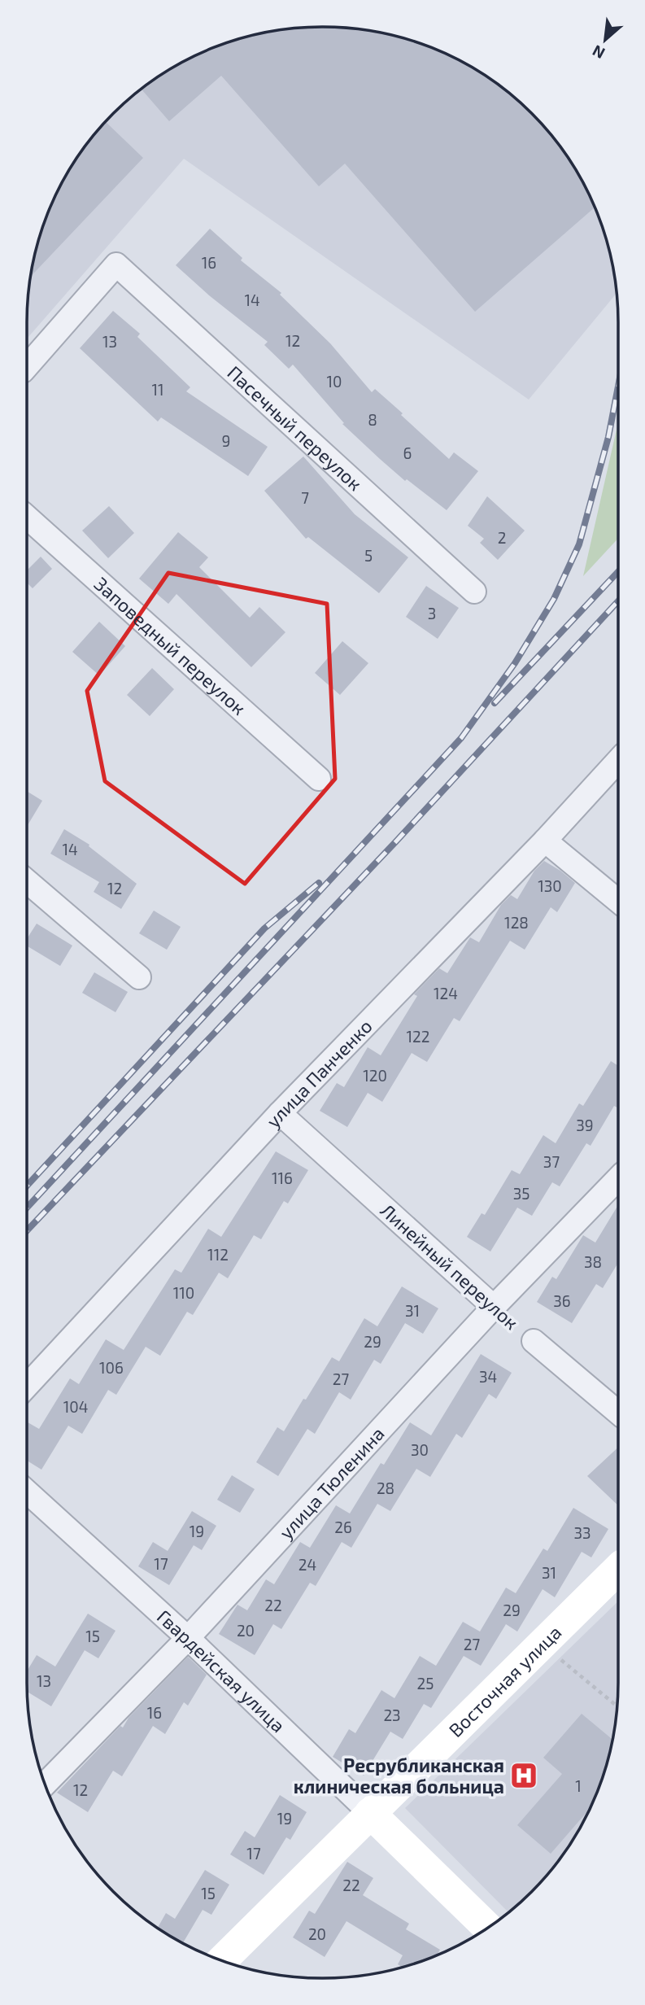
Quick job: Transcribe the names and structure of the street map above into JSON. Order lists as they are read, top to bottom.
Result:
{
  "streets": {
    "street": [
      "Пасечный переулок",
      "Заповедный переулок",
      "улица Панченко",
      "Линейный переулок",
      "улица Тюленина",
      "Гвардейская улица",
      "Восточная улица"
    ]
  },
  "crossings": [
    ["улица Панченко", "Линейный переулок"],
    ["Линейный переулок", "улица Тюленина"],
    ["улица Тюленина", "Гвардейская улица"],
    ["Гвардейская улица", "Восточная улица"]
  ],
  "places": {
    "hospital": ["Ресрубликанская клиническая больница"]
  },
  "house_numbers": [
    "16",
    "14",
    "12",
    "13",
    "10",
    "11",
    "8",
    "9",
    "6",
    "7",
    "2",
    "5",
    "3",
    "14",
    "130",
    "12",
    "128",
    "124",
    "122",
    "120",
    "39",
    "37",
    "116",
    "35",
    "112",
    "38",
    "110",
    "36",
    "31",
    "29",
    "106",
    "34",
    "27",
    "104",
    "30",
    "28",
    "26",
    "19",
    "33",
    "17",
    "24",
    "31",
    "22",
    "29",
    "20",
    "15",
    "27",
    "13",
    "25",
    "16",
    "23",
    "1",
    "12",
    "19",
    "17",
    "22",
    "15",
    "20"
  ],
  "north": "bottom left"
}
